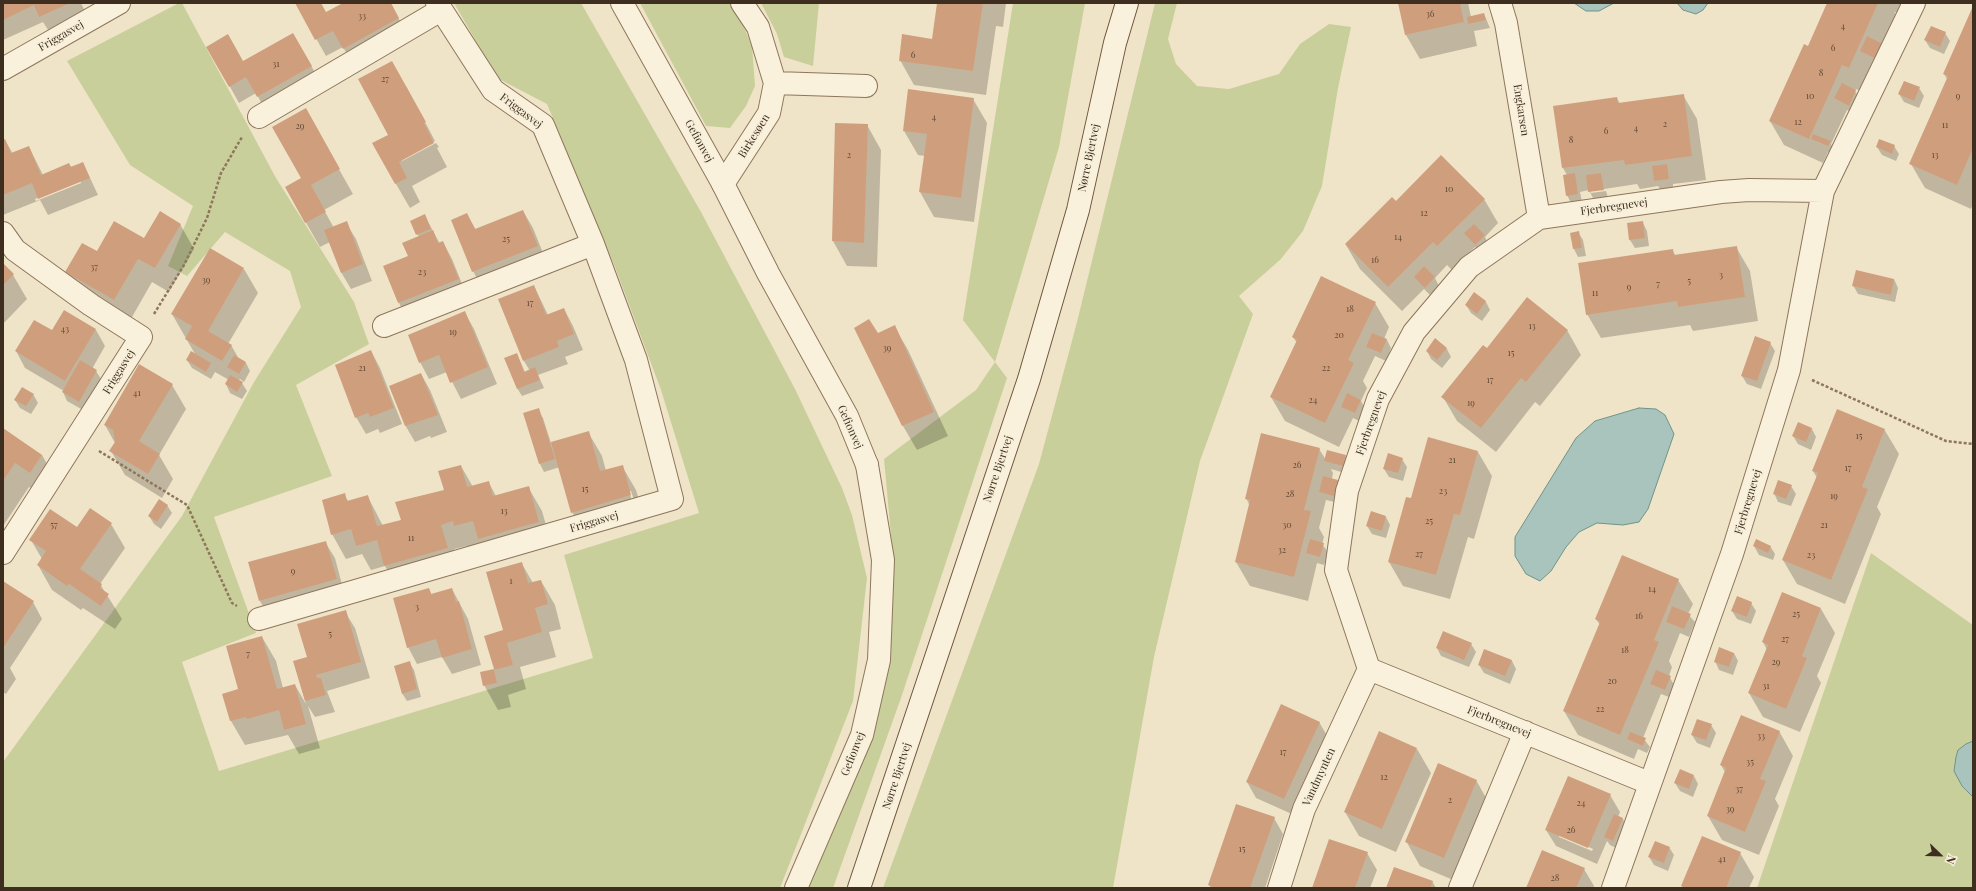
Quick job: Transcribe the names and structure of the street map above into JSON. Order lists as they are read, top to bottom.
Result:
{
  "streets": {
    "street": [
      "Friggasvej",
      "Engkarsen",
      "Birkesøen",
      "Gefionvej",
      "Nørre Bjertvej",
      "Fjerbregnevej",
      "Vandmynten"
    ]
  },
  "crossings": [
    ["Engkarsen", "Fjerbregnevej"],
    ["Birkesøen", "Gefionvej"],
    ["Fjerbregnevej", "Vandmynten"]
  ],
  "house_numbers": [
    "36",
    "33",
    "4",
    "6",
    "6",
    "31",
    "8",
    "27",
    "10",
    "9",
    "4",
    "12",
    "2",
    "11",
    "29",
    "4",
    "6",
    "8",
    "2",
    "13",
    "10",
    "12",
    "14",
    "25",
    "16",
    "37",
    "23",
    "3",
    "39",
    "5",
    "7",
    "9",
    "11",
    "17",
    "18",
    "13",
    "43",
    "19",
    "20",
    "39",
    "15",
    "21",
    "22",
    "17",
    "41",
    "24",
    "19",
    "15",
    "21",
    "26",
    "17",
    "15",
    "23",
    "28",
    "19",
    "13",
    "25",
    "57",
    "30",
    "21",
    "11",
    "32",
    "27",
    "23",
    "9",
    "1",
    "14",
    "3",
    "25",
    "16",
    "5",
    "27",
    "18",
    "7",
    "29",
    "20",
    "31",
    "22",
    "33",
    "17",
    "35",
    "12",
    "37",
    "2",
    "24",
    "39",
    "26",
    "15",
    "41",
    "28"
  ],
  "north": "bottom right"
}
